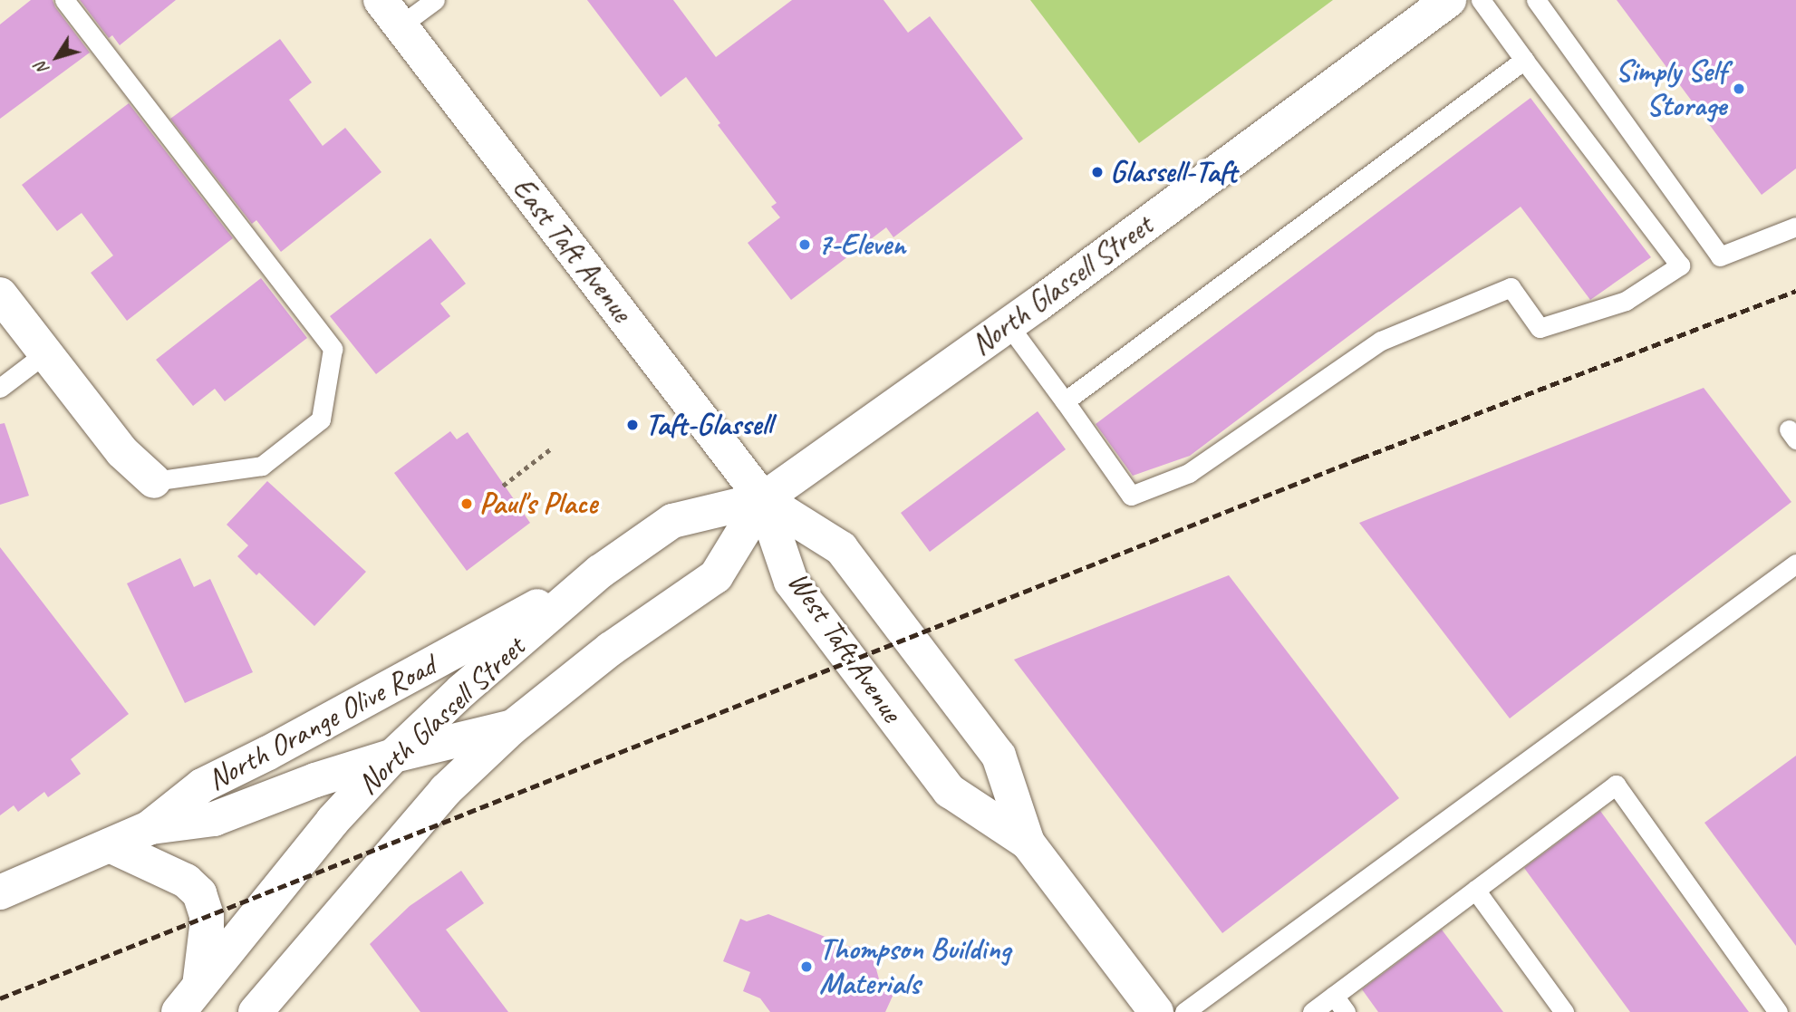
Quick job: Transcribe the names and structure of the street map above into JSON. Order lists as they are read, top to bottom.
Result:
{
  "streets": {
    "main road": [
      "East Taft Avenue",
      "North Glassell Street",
      "West Taft Avenue",
      "North Orange Olive Road"
    ]
  },
  "crossings": [
    ["East Taft Avenue", "North Glassell Street"],
    ["East Taft Avenue", "West Taft Avenue"],
    ["North Glassell Street", "West Taft Avenue"],
    ["North Glassell Street", "North Orange Olive Road"]
  ],
  "places": [
    "Simply Self Storage",
    "Glassell-Taft",
    "7-Eleven",
    "Taft-Glassell",
    "Paul's Place",
    "Thompson Building Materials"
  ],
  "north": "bottom left"
}
